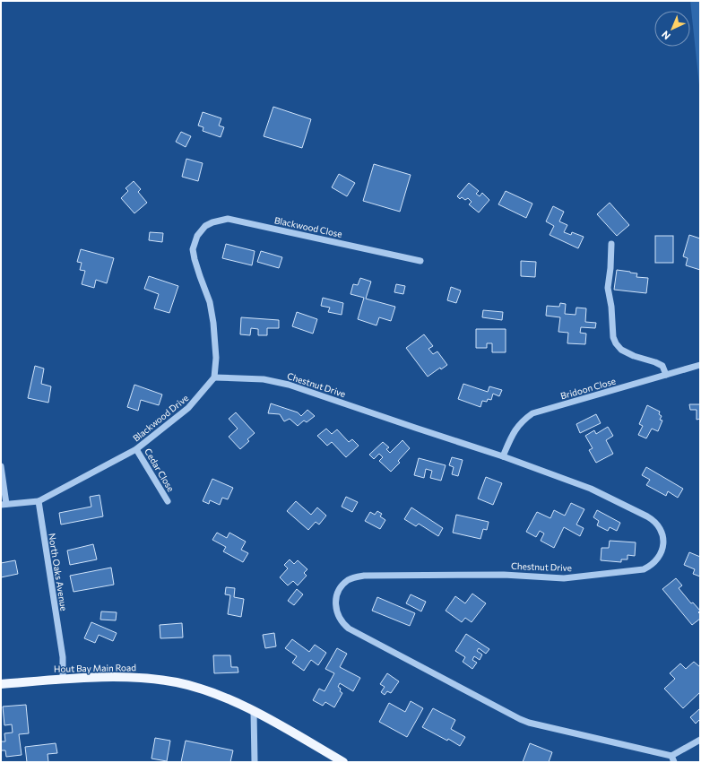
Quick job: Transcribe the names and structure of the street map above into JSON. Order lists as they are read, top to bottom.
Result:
{
  "streets": {
    "main road": ["Hout Bay Main Road"],
    "street": [
      "Blackwood Close",
      "Chestnut Drive",
      "Bridoon Close",
      "Blackwood Drive",
      "Cedar Close",
      "North Oaks Avenue"
    ]
  },
  "crossings": [
    ["Blackwood Close", "Chestnut Drive"],
    ["Blackwood Close", "Blackwood Drive"],
    ["Chestnut Drive", "Bridoon Close"],
    ["Chestnut Drive", "Blackwood Drive"],
    ["Blackwood Drive", "Cedar Close"],
    ["Blackwood Drive", "North Oaks Avenue"],
    ["North Oaks Avenue", "Hout Bay Main Road"]
  ],
  "north": "bottom left"
}
